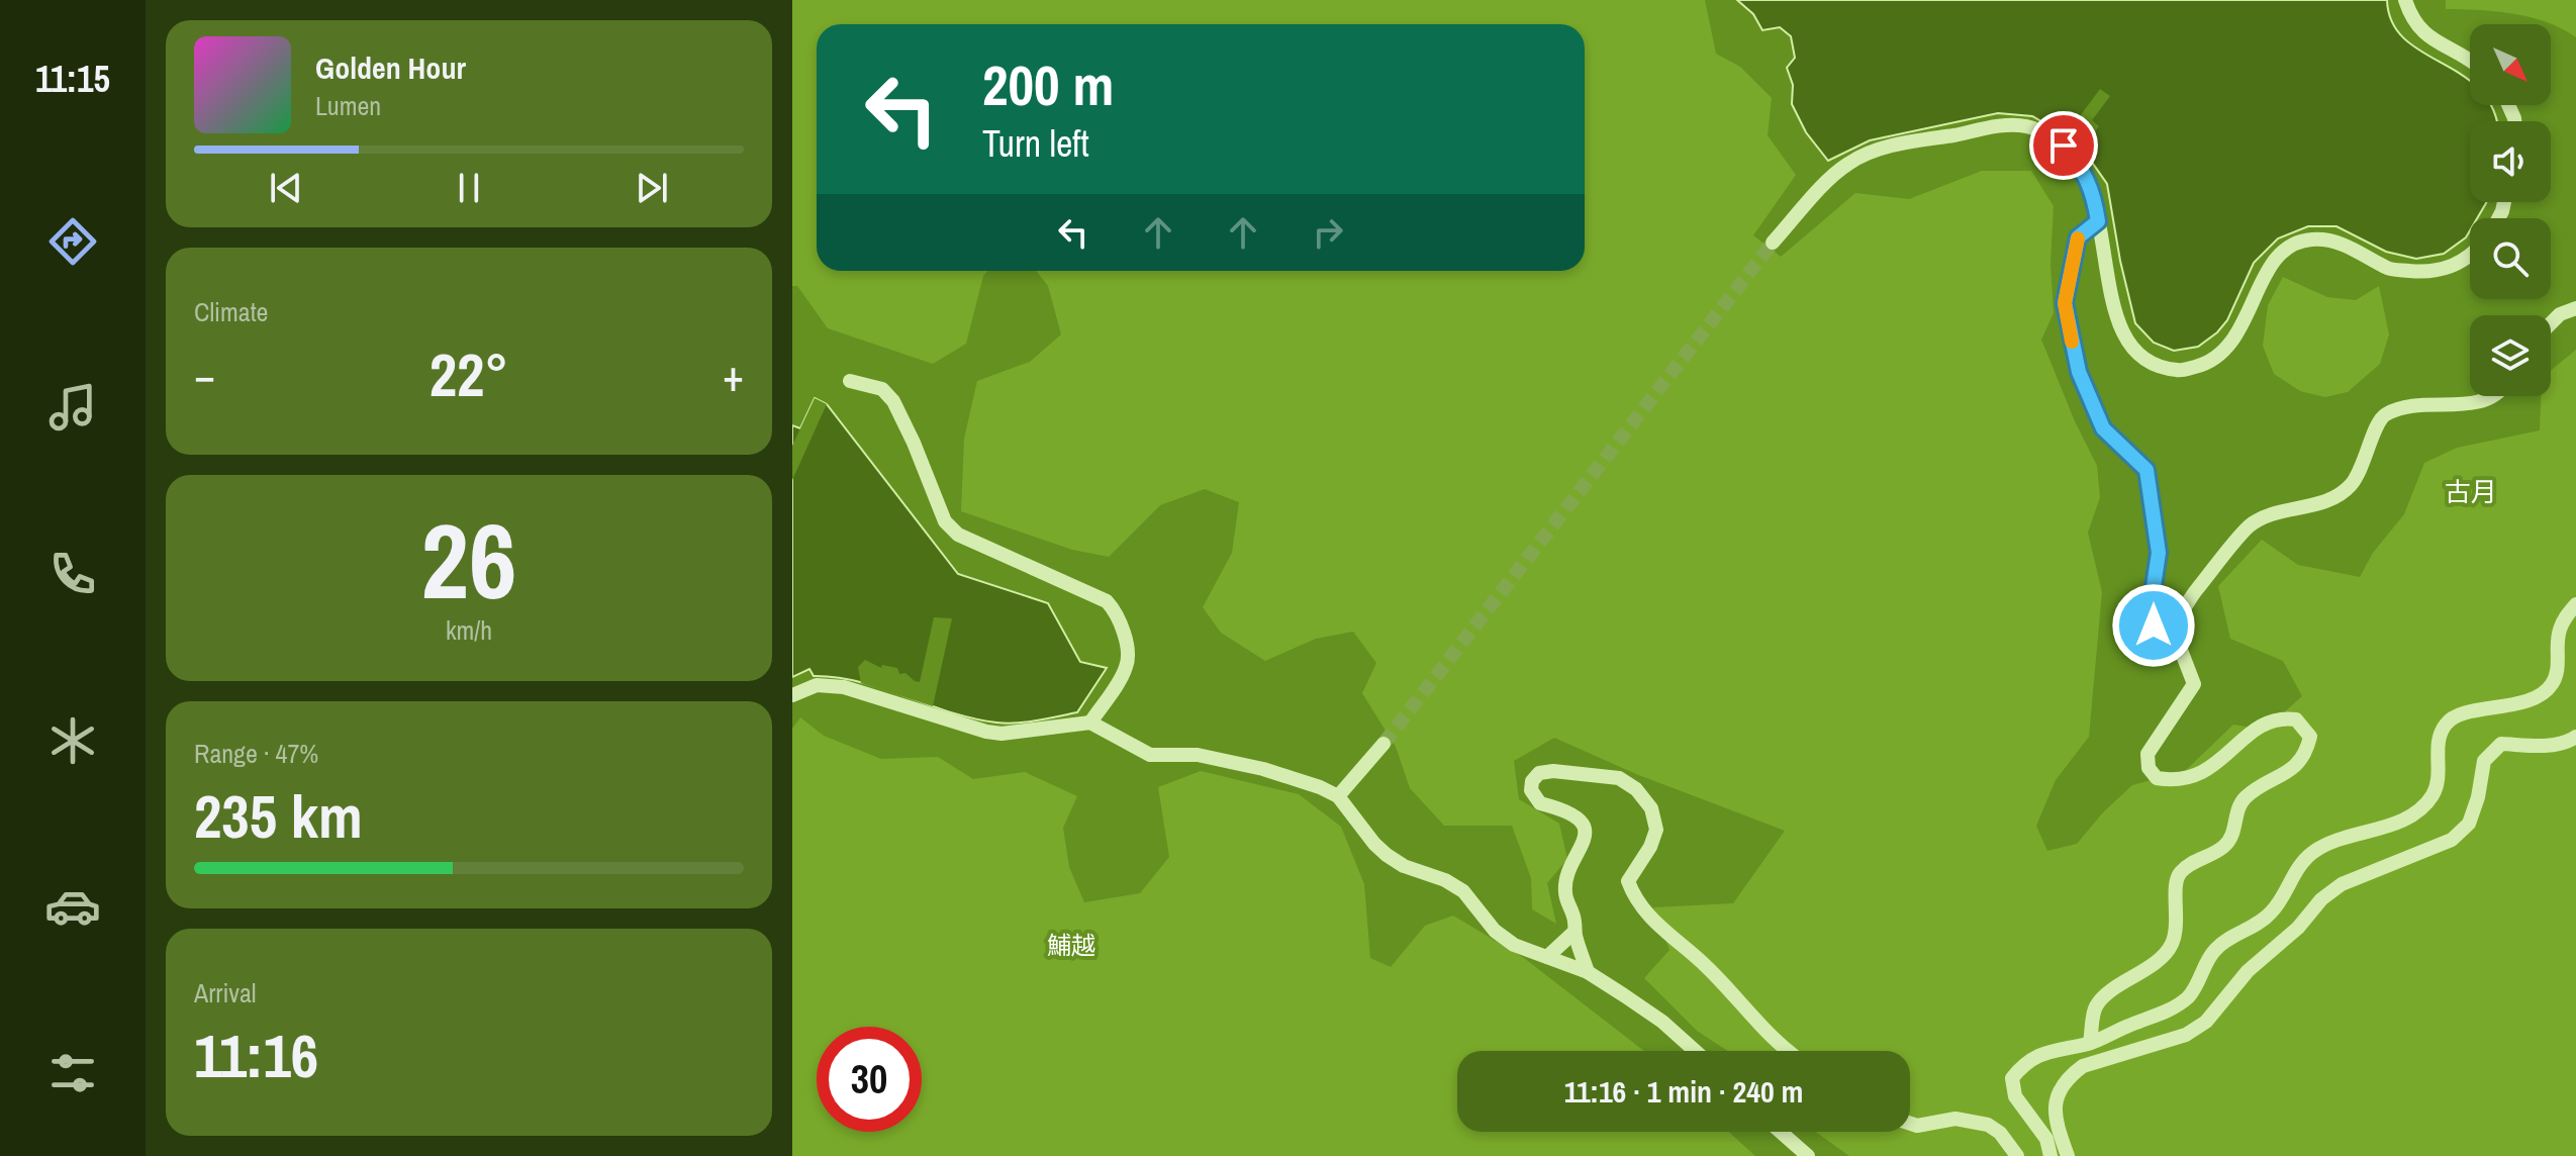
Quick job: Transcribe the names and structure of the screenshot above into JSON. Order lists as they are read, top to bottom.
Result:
{
  "districts": ["古月", "鯆越"],
  "north": "bottom right",
  "page": {
    "tabs": "11:15",
    "turn": ["200 m", "Turn left"],
    "song": ["Golden Hour", "Lumen"],
    "tile": [
      "Climate",
      ["26", "km/h"],
      ["Range · 47%", "235 km"],
      ["Arrival", "11:16"]
    ],
    "heat": ["−", "22°", "+"],
    "limit": "30",
    "trip": "11:16 · 1 min · 240 m"
  }
}
